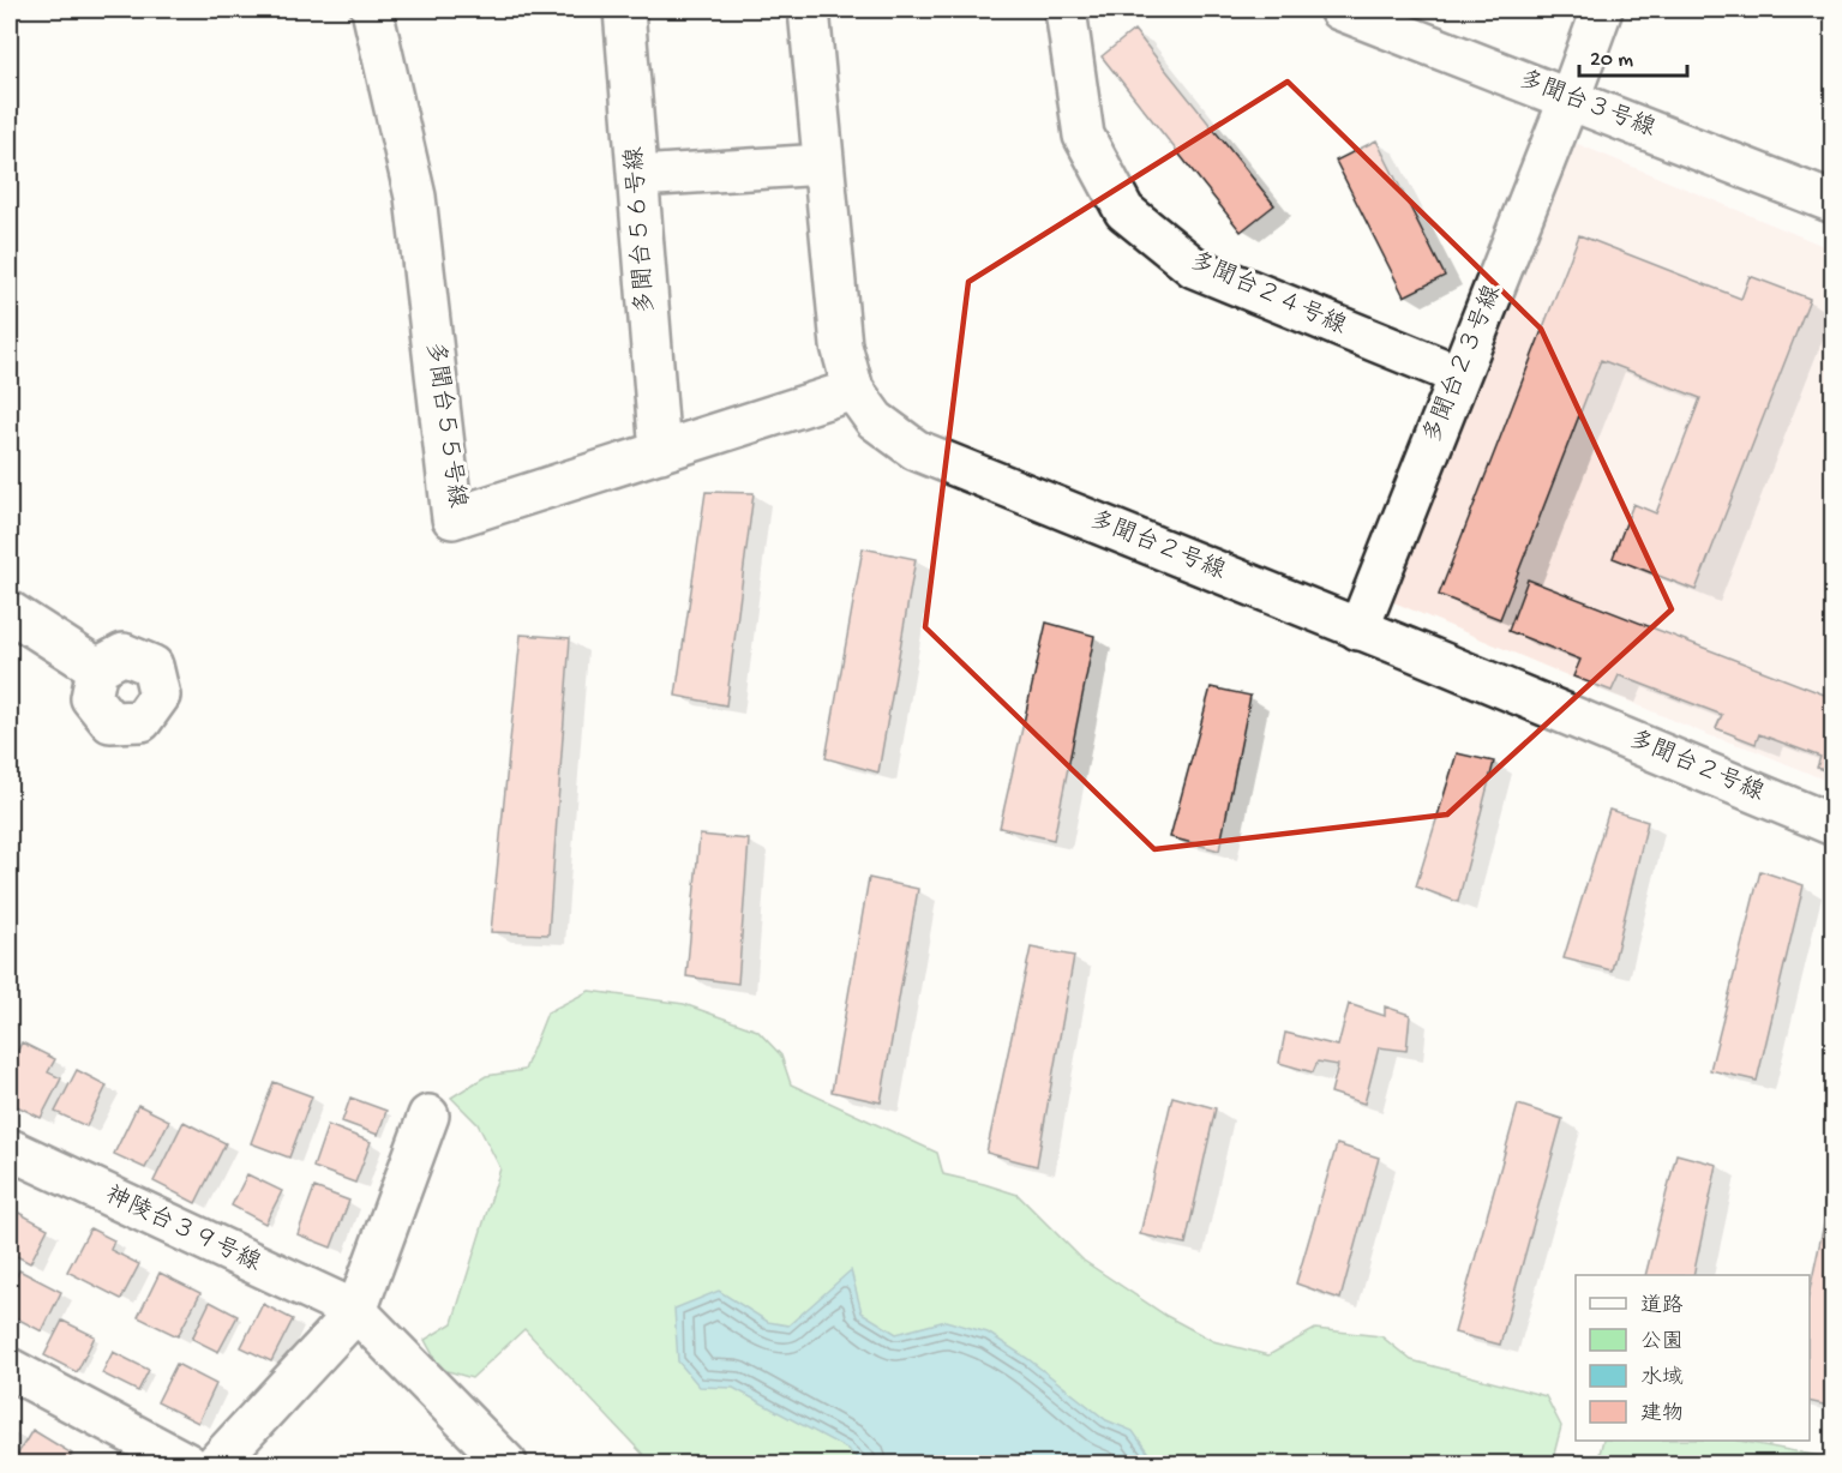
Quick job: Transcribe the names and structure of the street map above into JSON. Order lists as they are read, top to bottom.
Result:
{
  "streets": {
    "street": [
      "多聞台３号線",
      "多聞台５６号線",
      "多聞台２４号線",
      "多聞台２３号線",
      "多聞台５５号線",
      "多聞台２号線",
      "神陵台３９号線"
    ]
  },
  "crossings": [
    ["多聞台３号線", "多聞台２３号線"],
    ["多聞台５６号線", "多聞台５５号線"],
    ["多聞台２４号線", "多聞台２３号線"],
    ["多聞台２３号線", "多聞台２号線"],
    ["多聞台５５号線", "多聞台２号線"]
  ],
  "legend": [
    "道路",
    "公園",
    "水域",
    "建物"
  ],
  "scale_bar": "20 m"
}
